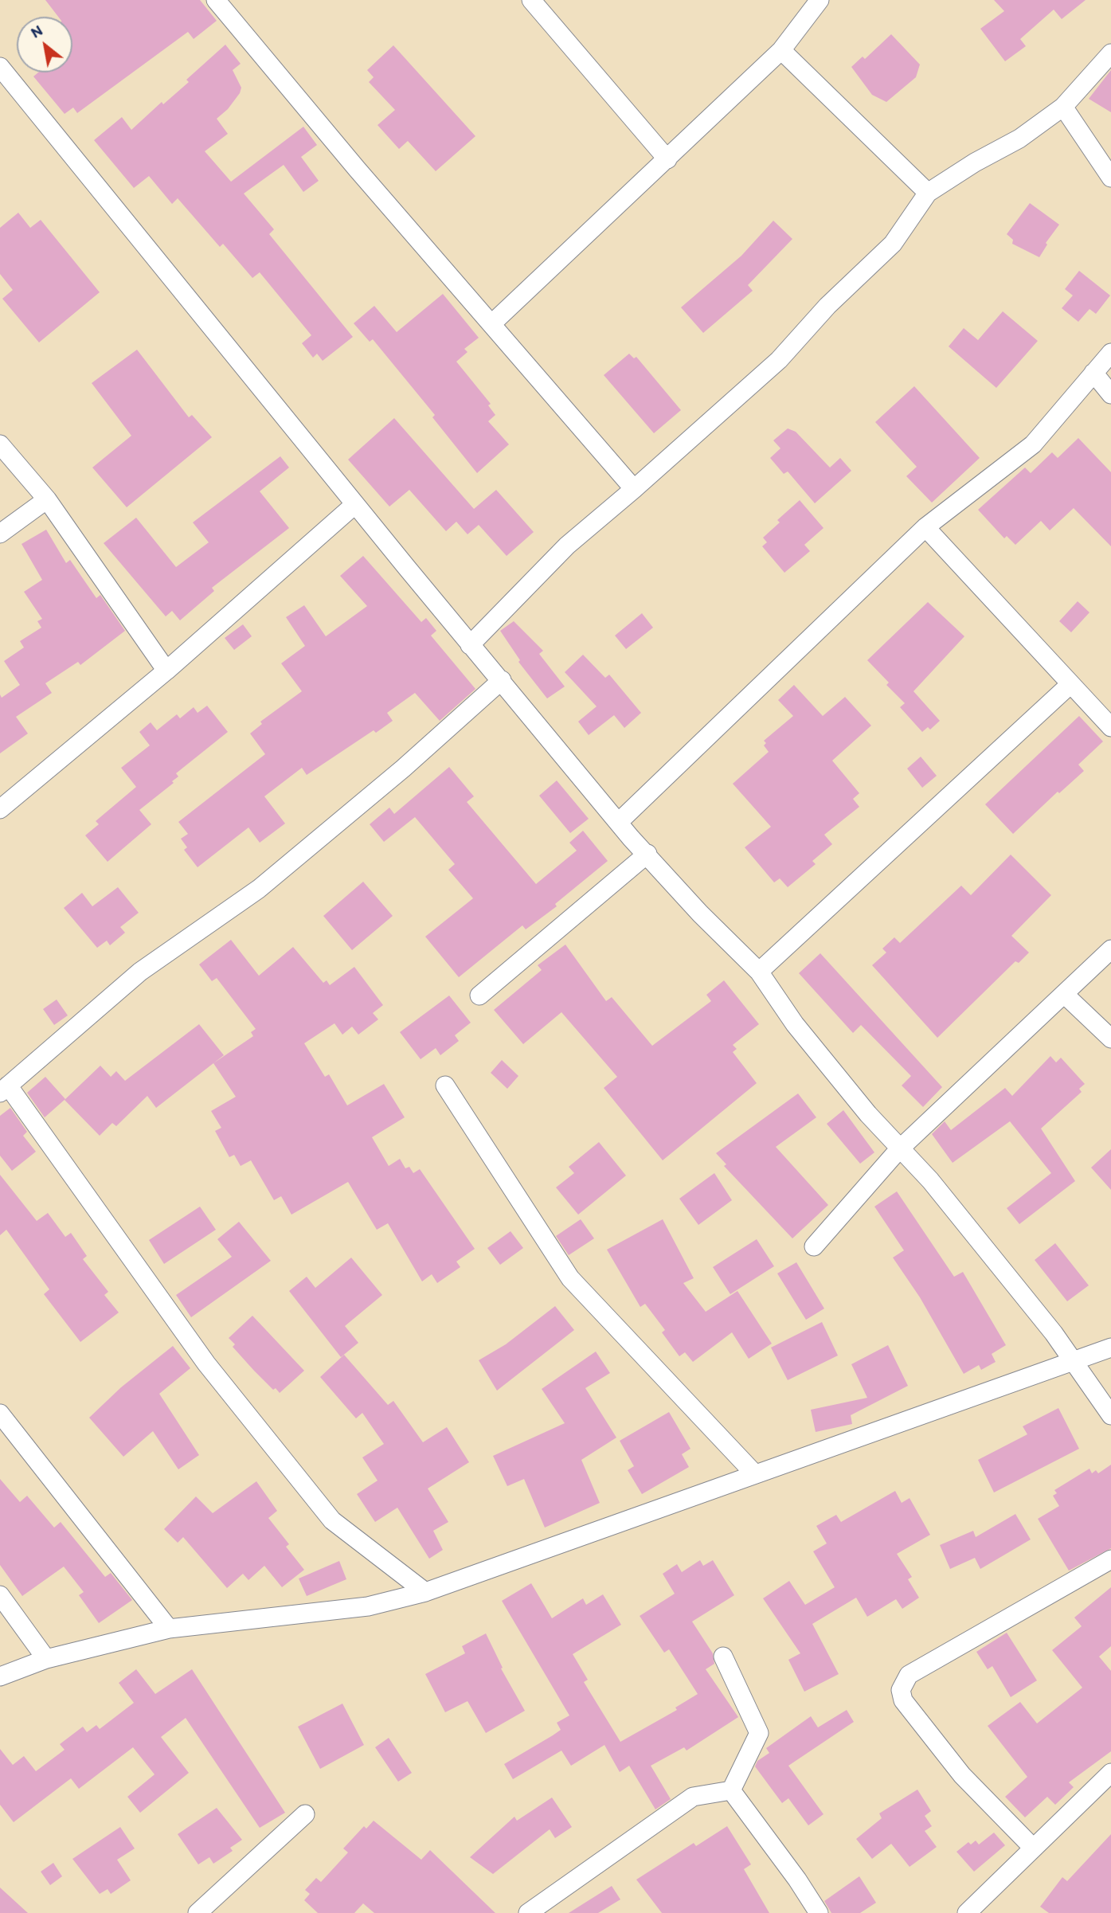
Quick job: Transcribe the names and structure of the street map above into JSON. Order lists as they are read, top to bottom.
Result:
{
  "north": "top left"
}
